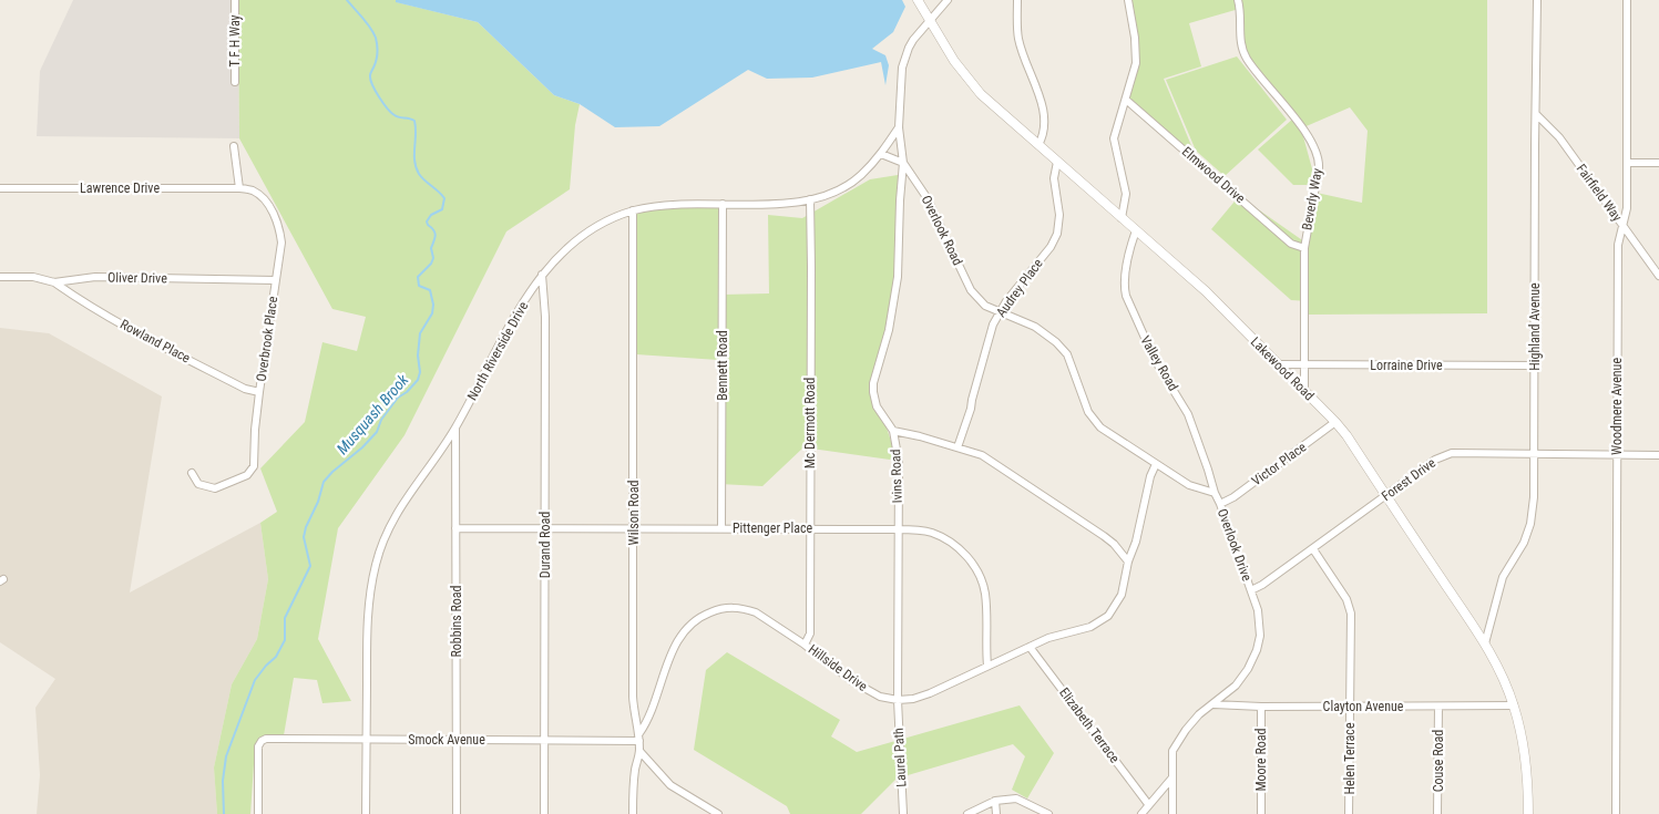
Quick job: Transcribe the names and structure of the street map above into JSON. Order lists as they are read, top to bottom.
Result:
{
  "streets": {
    "street": [
      "T F H Way",
      "Elmwood Drive",
      "Lawrence Drive",
      "Fairfield Way",
      "Beverly Way",
      "Overlook Road",
      "Oliver Drive",
      "Audrey Place",
      "Highland Avenue",
      "Overbrook Place",
      "Rowland Place",
      "North Riverside Drive",
      "Valley Road",
      "Bennett Road",
      "Lorraine Drive",
      "Lakewood Road",
      "Woodmere Avenue",
      "Mc Dermott Road",
      "Victor Place",
      "Ivins Road",
      "Forest Drive",
      "Wilson Road",
      "Pittenger Place",
      "Durand Road",
      "Overlook Drive",
      "Robbins Road",
      "Hillside Drive",
      "Clayton Avenue",
      "Elizabeth Terrace",
      "Smock Avenue",
      "Laurel Path",
      "Helen Terrace",
      "Moore Road",
      "Couse Road"
    ]
  },
  "crossings": [
    ["Elmwood Drive", "Beverly Way"],
    ["Lawrence Drive", "Overbrook Place"],
    ["Fairfield Way", "Highland Avenue"],
    ["Fairfield Way", "Woodmere Avenue"],
    ["Beverly Way", "Lorraine Drive"],
    ["Beverly Way", "Lakewood Road"],
    ["Overlook Road", "Audrey Place"],
    ["Overlook Road", "Ivins Road"],
    ["Overlook Road", "Overlook Drive"],
    ["Oliver Drive", "Overbrook Place"],
    ["Oliver Drive", "Rowland Place"],
    ["Audrey Place", "Lakewood Road"],
    ["Audrey Place", "Overlook Drive"],
    ["Highland Avenue", "Lorraine Drive"],
    ["Highland Avenue", "Lakewood Road"],
    ["Highland Avenue", "Forest Drive"],
    ["Overbrook Place", "Rowland Place"],
    ["North Riverside Drive", "Bennett Road"],
    ["North Riverside Drive", "Mc Dermott Road"],
    ["North Riverside Drive", "Ivins Road"],
    ["North Riverside Drive", "Wilson Road"],
    ["North Riverside Drive", "Durand Road"],
    ["North Riverside Drive", "Robbins Road"],
    ["North Riverside Drive", "Smock Avenue"],
    ["Valley Road", "Lakewood Road"],
    ["Valley Road", "Overlook Drive"],
    ["Bennett Road", "Pittenger Place"],
    ["Lorraine Drive", "Lakewood Road"],
    ["Lakewood Road", "Victor Place"],
    ["Lakewood Road", "Ivins Road"],
    ["Lakewood Road", "Forest Drive"],
    ["Lakewood Road", "Clayton Avenue"],
    ["Woodmere Avenue", "Forest Drive"],
    ["Mc Dermott Road", "Pittenger Place"],
    ["Mc Dermott Road", "Hillside Drive"],
    ["Victor Place", "Overlook Drive"],
    ["Ivins Road", "Pittenger Place"],
    ["Ivins Road", "Hillside Drive"],
    ["Ivins Road", "Laurel Path"],
    ["Forest Drive", "Overlook Drive"],
    ["Forest Drive", "Helen Terrace"],
    ["Wilson Road", "Pittenger Place"],
    ["Wilson Road", "Hillside Drive"],
    ["Wilson Road", "Smock Avenue"],
    ["Pittenger Place", "Durand Road"],
    ["Pittenger Place", "Robbins Road"],
    ["Pittenger Place", "Hillside Drive"],
    ["Durand Road", "Smock Avenue"],
    ["Overlook Drive", "Hillside Drive"],
    ["Overlook Drive", "Clayton Avenue"],
    ["Robbins Road", "Smock Avenue"],
    ["Hillside Drive", "Elizabeth Terrace"],
    ["Hillside Drive", "Laurel Path"],
    ["Clayton Avenue", "Helen Terrace"],
    ["Clayton Avenue", "Moore Road"],
    ["Clayton Avenue", "Couse Road"]
  ],
  "water": ["Musquash Brook"]
}
